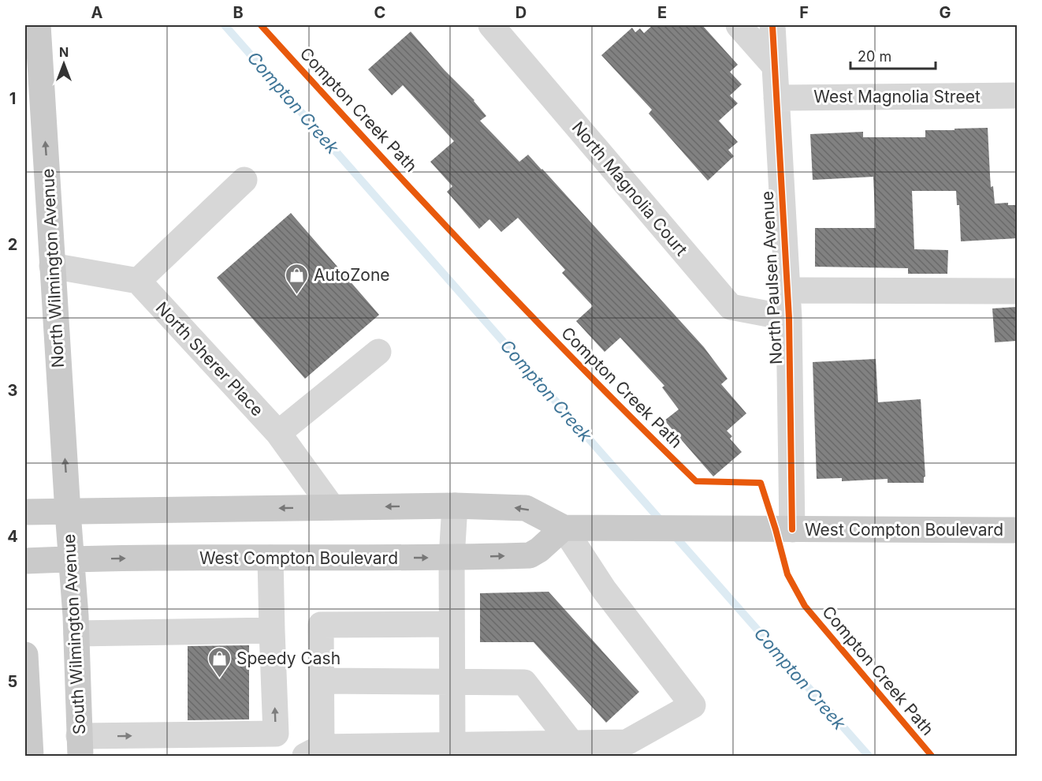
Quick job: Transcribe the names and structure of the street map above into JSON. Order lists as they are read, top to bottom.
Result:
{
  "streets": {
    "main road": ["North Wilmington Avenue", "West Compton Boulevard", "South Wilmington Avenue"],
    "street": [
      "West Magnolia Street",
      "North Magnolia Court",
      "North Paulsen Avenue",
      "North Sherer Place"
    ],
    "cycle path": ["Compton Creek Path"]
  },
  "crossings": [
    ["West Magnolia Street", "North Paulsen Avenue"],
    ["North Magnolia Court", "North Paulsen Avenue"],
    ["North Wilmington Avenue", "West Compton Boulevard"],
    ["North Wilmington Avenue", "South Wilmington Avenue"],
    ["North Paulsen Avenue", "West Compton Boulevard"],
    ["North Sherer Place", "West Compton Boulevard"],
    ["West Compton Boulevard", "South Wilmington Avenue"]
  ],
  "one_way": ["North Wilmington Avenue"],
  "water": ["Compton Creek"],
  "places": {
    "shop": ["AutoZone", "Speedy Cash"]
  },
  "scale_bar": "20 m",
  "north": "top",
  "grid": {
    "columns": [
      "A",
      "B",
      "C",
      "D",
      "E",
      "F",
      "G"
    ],
    "rows": [
      "1",
      "2",
      "3",
      "4",
      "5"
    ]
  }
}
